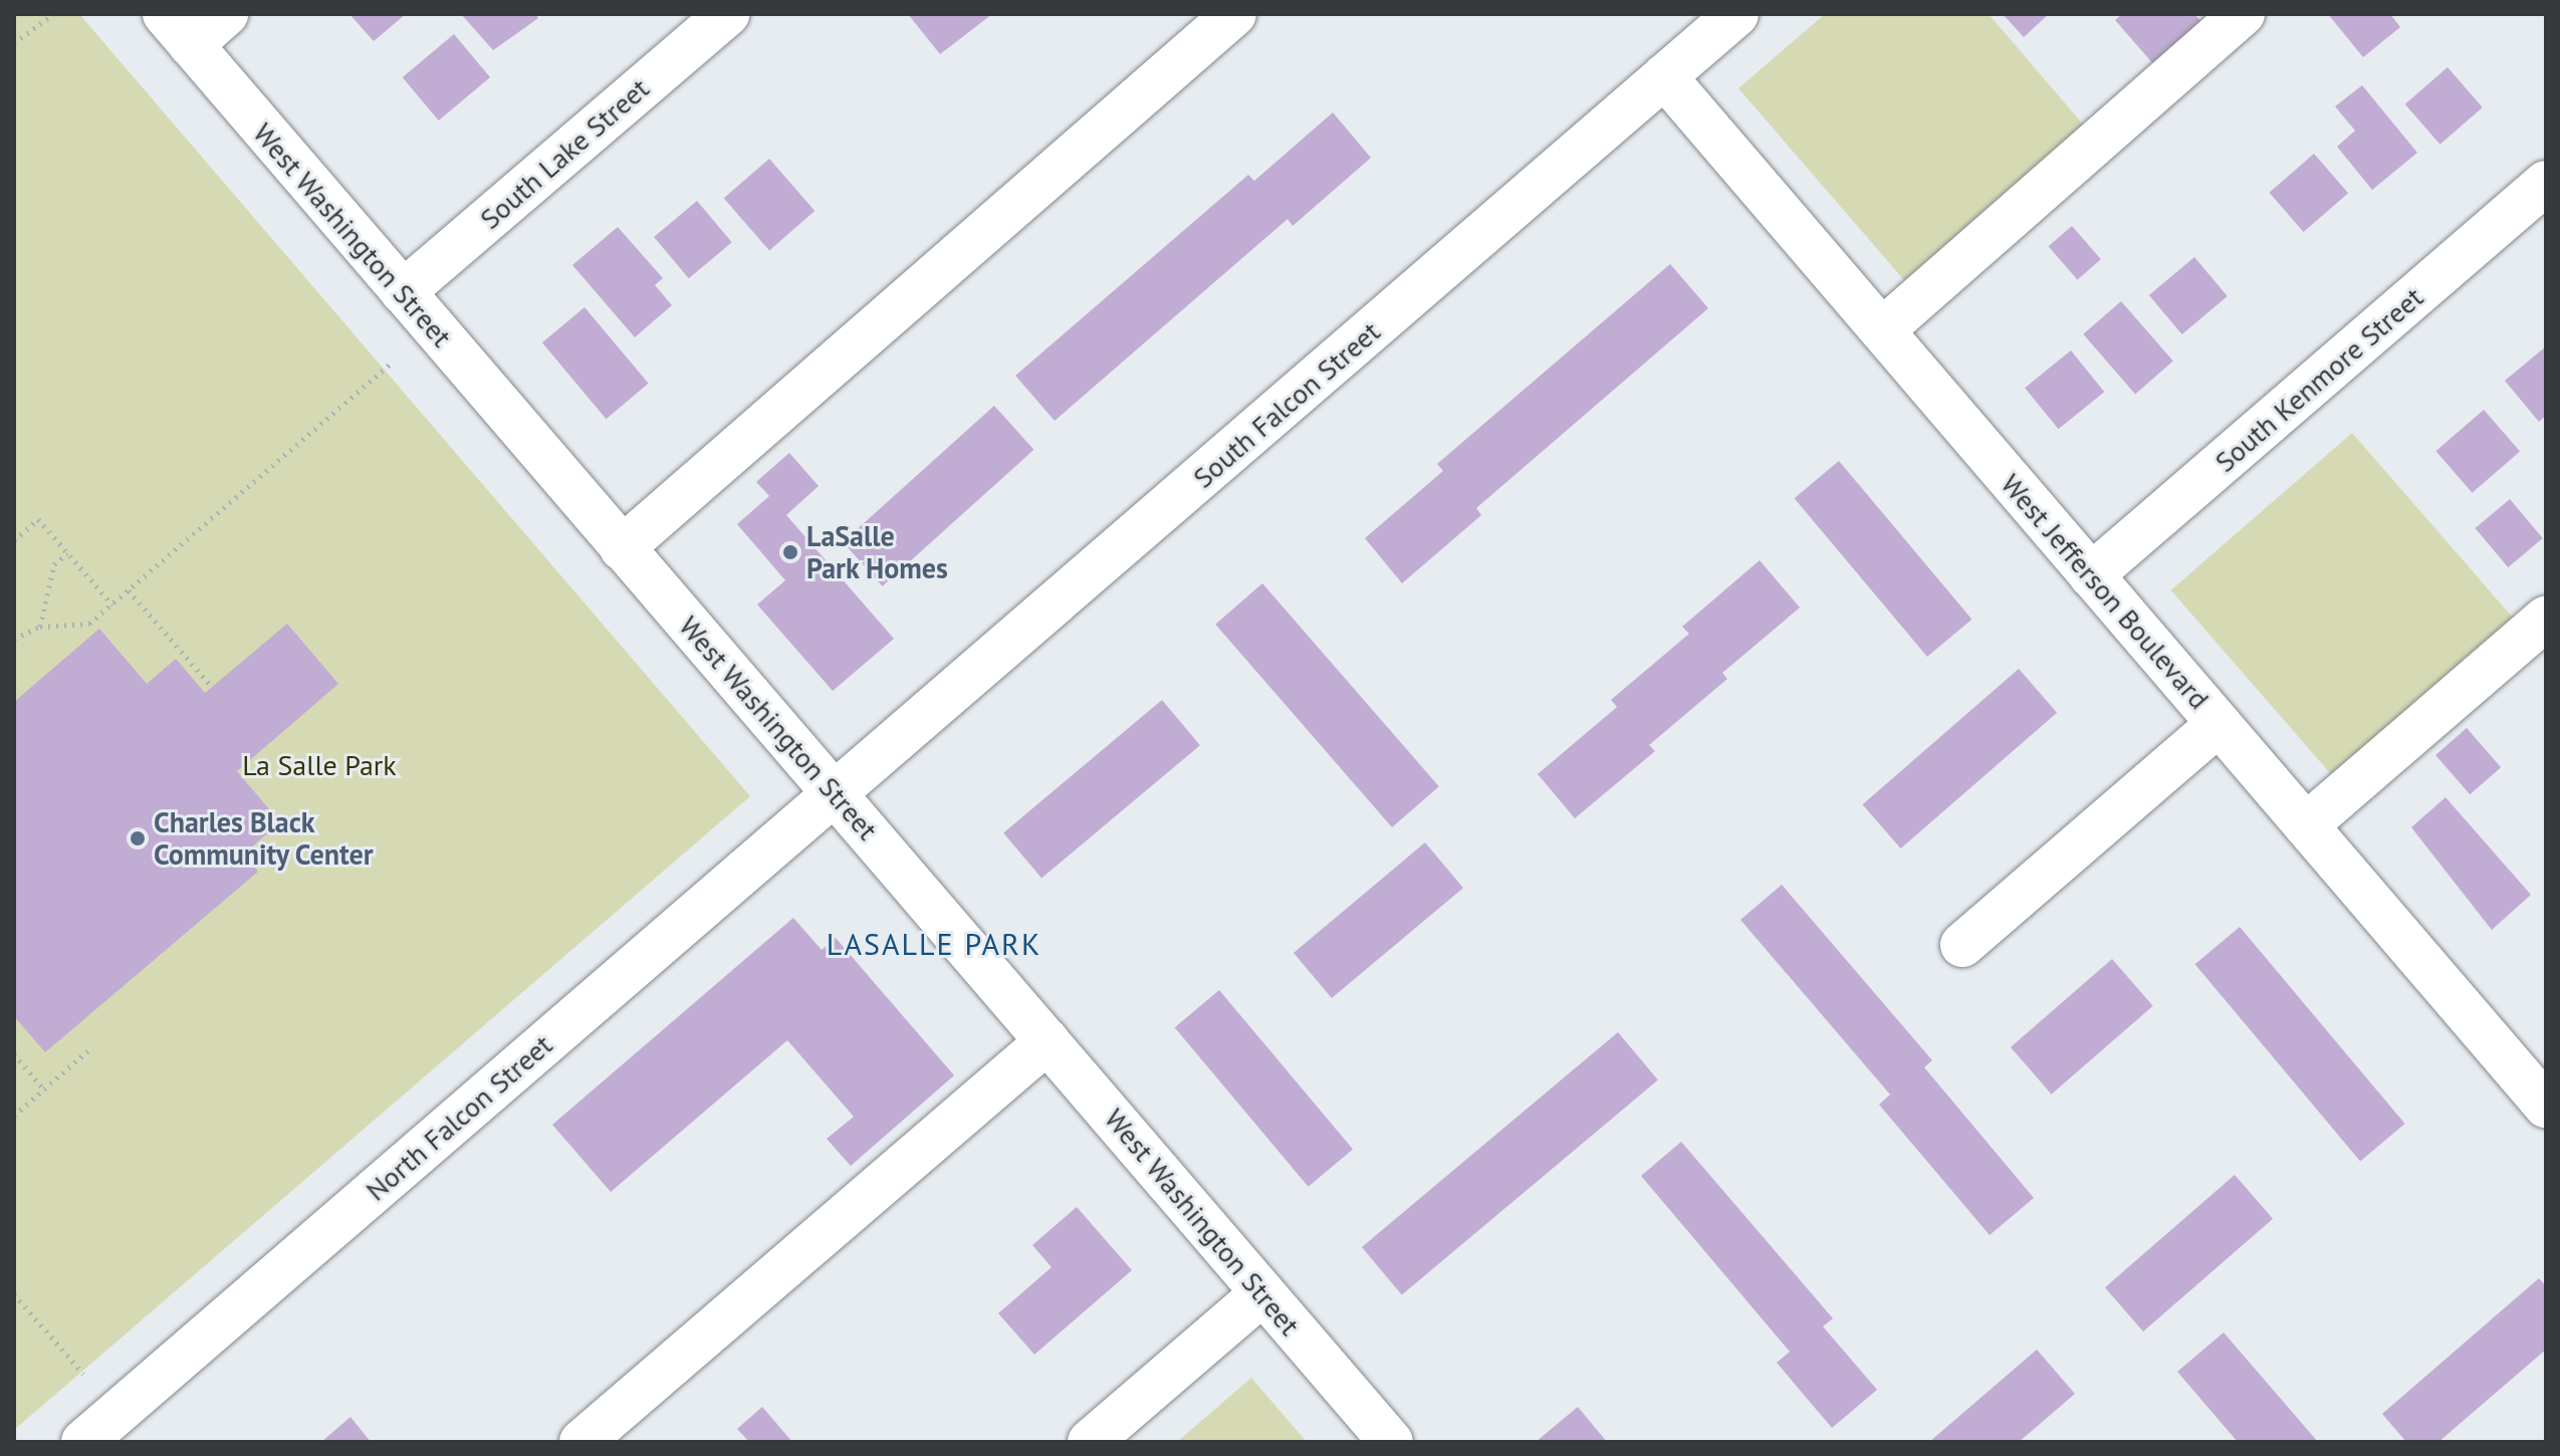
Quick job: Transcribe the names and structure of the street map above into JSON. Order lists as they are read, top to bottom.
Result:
{
  "streets": {
    "street": [
      "South Lake Street",
      "West Washington Street",
      "South Kenmore Street",
      "South Falcon Street",
      "West Jefferson Boulevard",
      "North Falcon Street"
    ]
  },
  "crossings": [
    ["South Lake Street", "West Washington Street"],
    ["West Washington Street", "South Falcon Street"],
    ["West Washington Street", "North Falcon Street"],
    ["South Kenmore Street", "West Jefferson Boulevard"],
    ["South Falcon Street", "West Jefferson Boulevard"],
    ["South Falcon Street", "North Falcon Street"]
  ],
  "districts": ["LASALLE PARK"],
  "parks": ["La Salle Park"],
  "places": ["LaSalle Park Homes", "Charles Black Community Center"]
}
